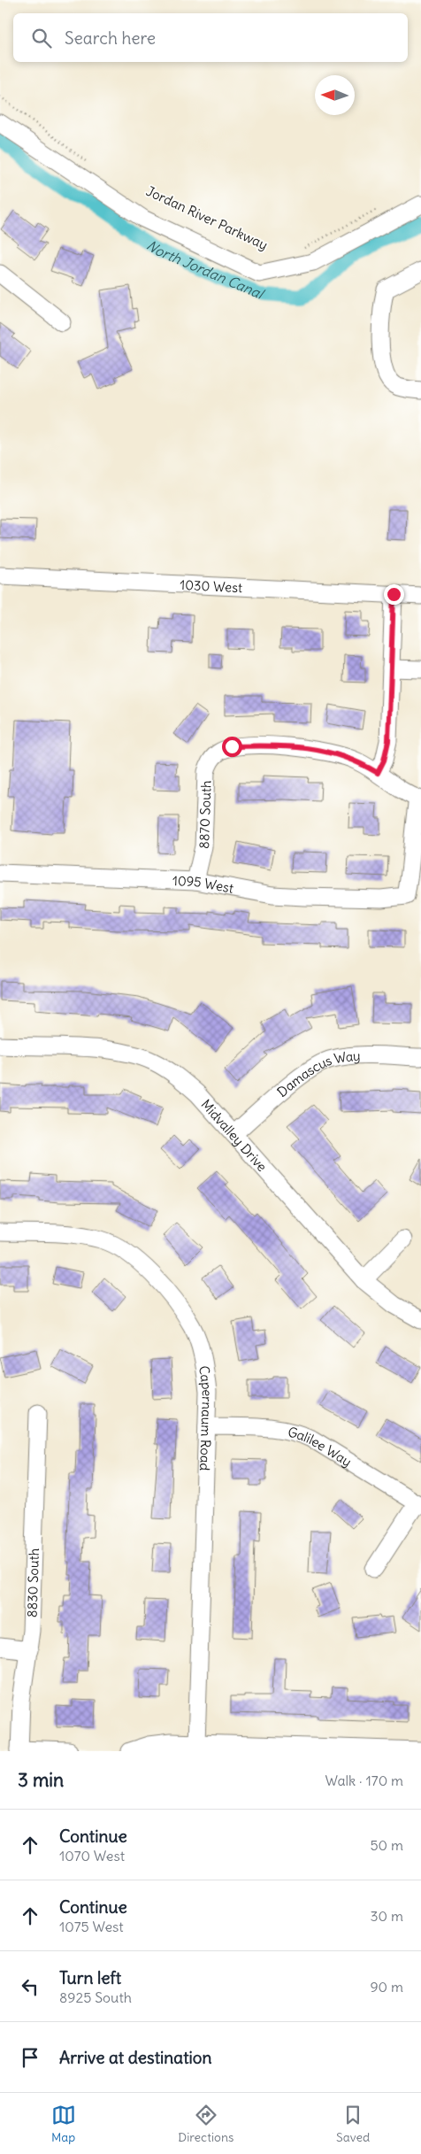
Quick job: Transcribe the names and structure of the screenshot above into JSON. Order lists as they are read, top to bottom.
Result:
{
  "streets": {
    "street": [
      "1030 West",
      "8870 South",
      "1095 West",
      "Damascus Way",
      "Midvalley Drive",
      "Capernaum Road",
      "Galilee Way",
      "8830 South"
    ]
  },
  "crossings": [
    ["8870 South", "1095 West"],
    ["Damascus Way", "Midvalley Drive"],
    ["Capernaum Road", "Galilee Way"]
  ],
  "water": ["North Jordan Canal"],
  "north": "left",
  "page": {
    "search": "Search here",
    "heading": ["3 min", "Walk · 170 m"],
    "list": [
      ["Continue", "1070 West", "50 m"],
      ["Continue", "1075 West", "30 m"],
      ["Turn left", "8925 South", "90 m"],
      "Arrive at destination"
    ],
    "nav": ["Map", "Directions", "Saved"]
  }
}
